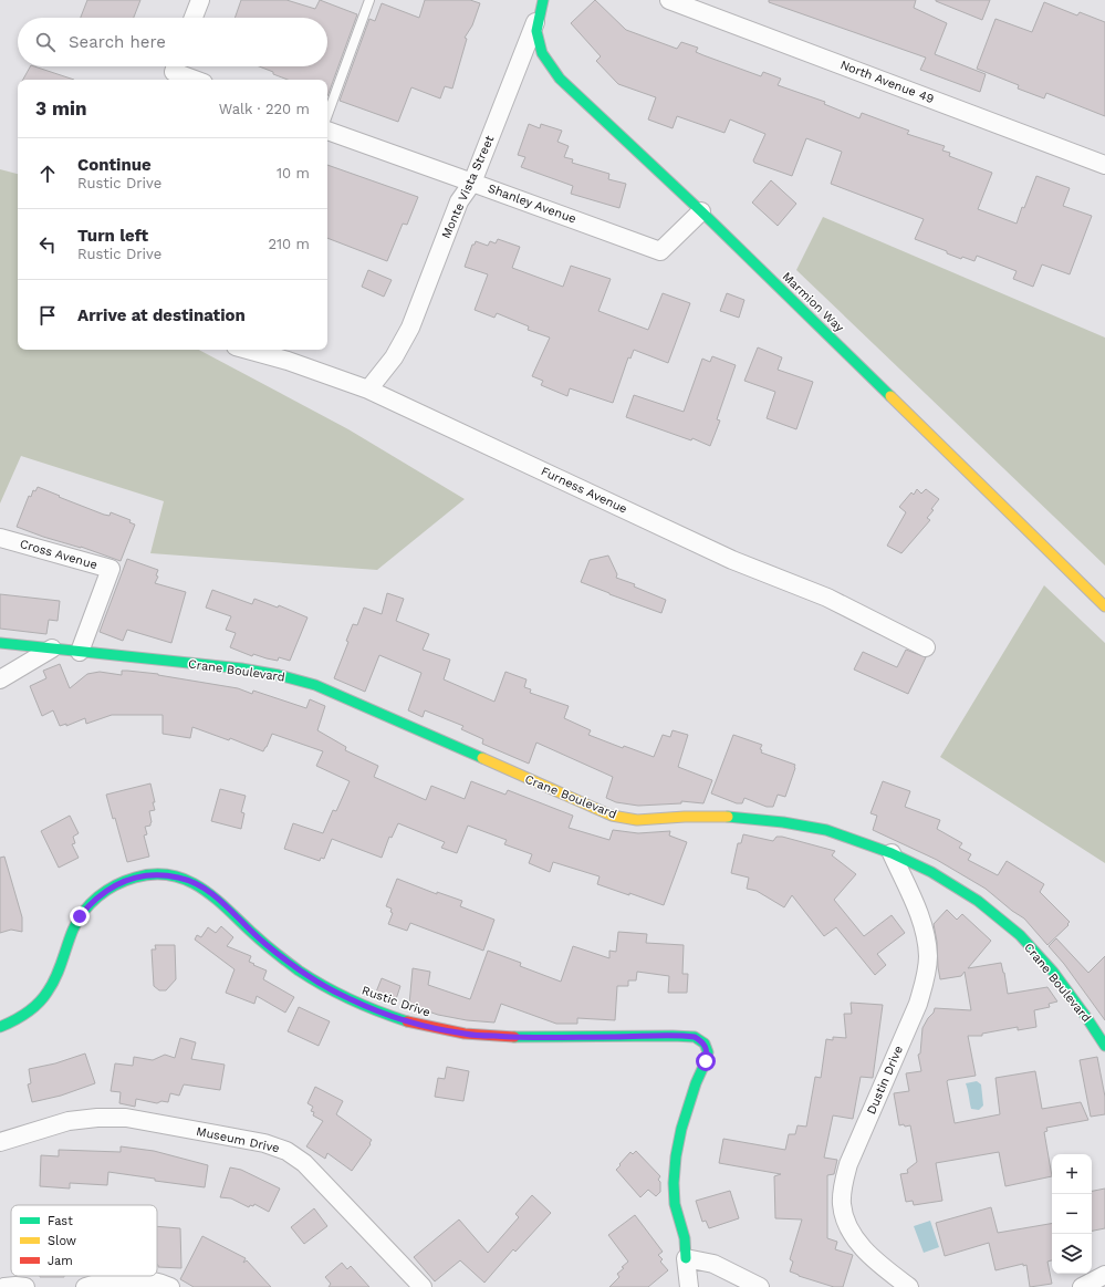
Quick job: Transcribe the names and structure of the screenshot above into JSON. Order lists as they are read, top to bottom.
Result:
{
  "streets": {
    "street": [
      "North Avenue 49",
      "Monte Vista Street",
      "Shanley Avenue",
      "Marmion Way",
      "Furness Avenue",
      "Cross Avenue",
      "Crane Boulevard",
      "Rustic Drive",
      "Dustin Drive",
      "Museum Drive"
    ]
  },
  "crossings": [
    ["Monte Vista Street", "Shanley Avenue"],
    ["Monte Vista Street", "Marmion Way"],
    ["Monte Vista Street", "Furness Avenue"],
    ["Shanley Avenue", "Marmion Way"],
    ["Cross Avenue", "Crane Boulevard"],
    ["Crane Boulevard", "Dustin Drive"]
  ],
  "legend": ["Fast", "Slow", "Jam"],
  "page": {
    "search": "Search here",
    "heading": ["3 min", "Walk · 220 m"],
    "list": [
      ["Continue", "Rustic Drive", "10 m"],
      ["Turn left", "Rustic Drive", "210 m"],
      "Arrive at destination"
    ],
    "map_buttons": ["+", "−"]
  }
}
